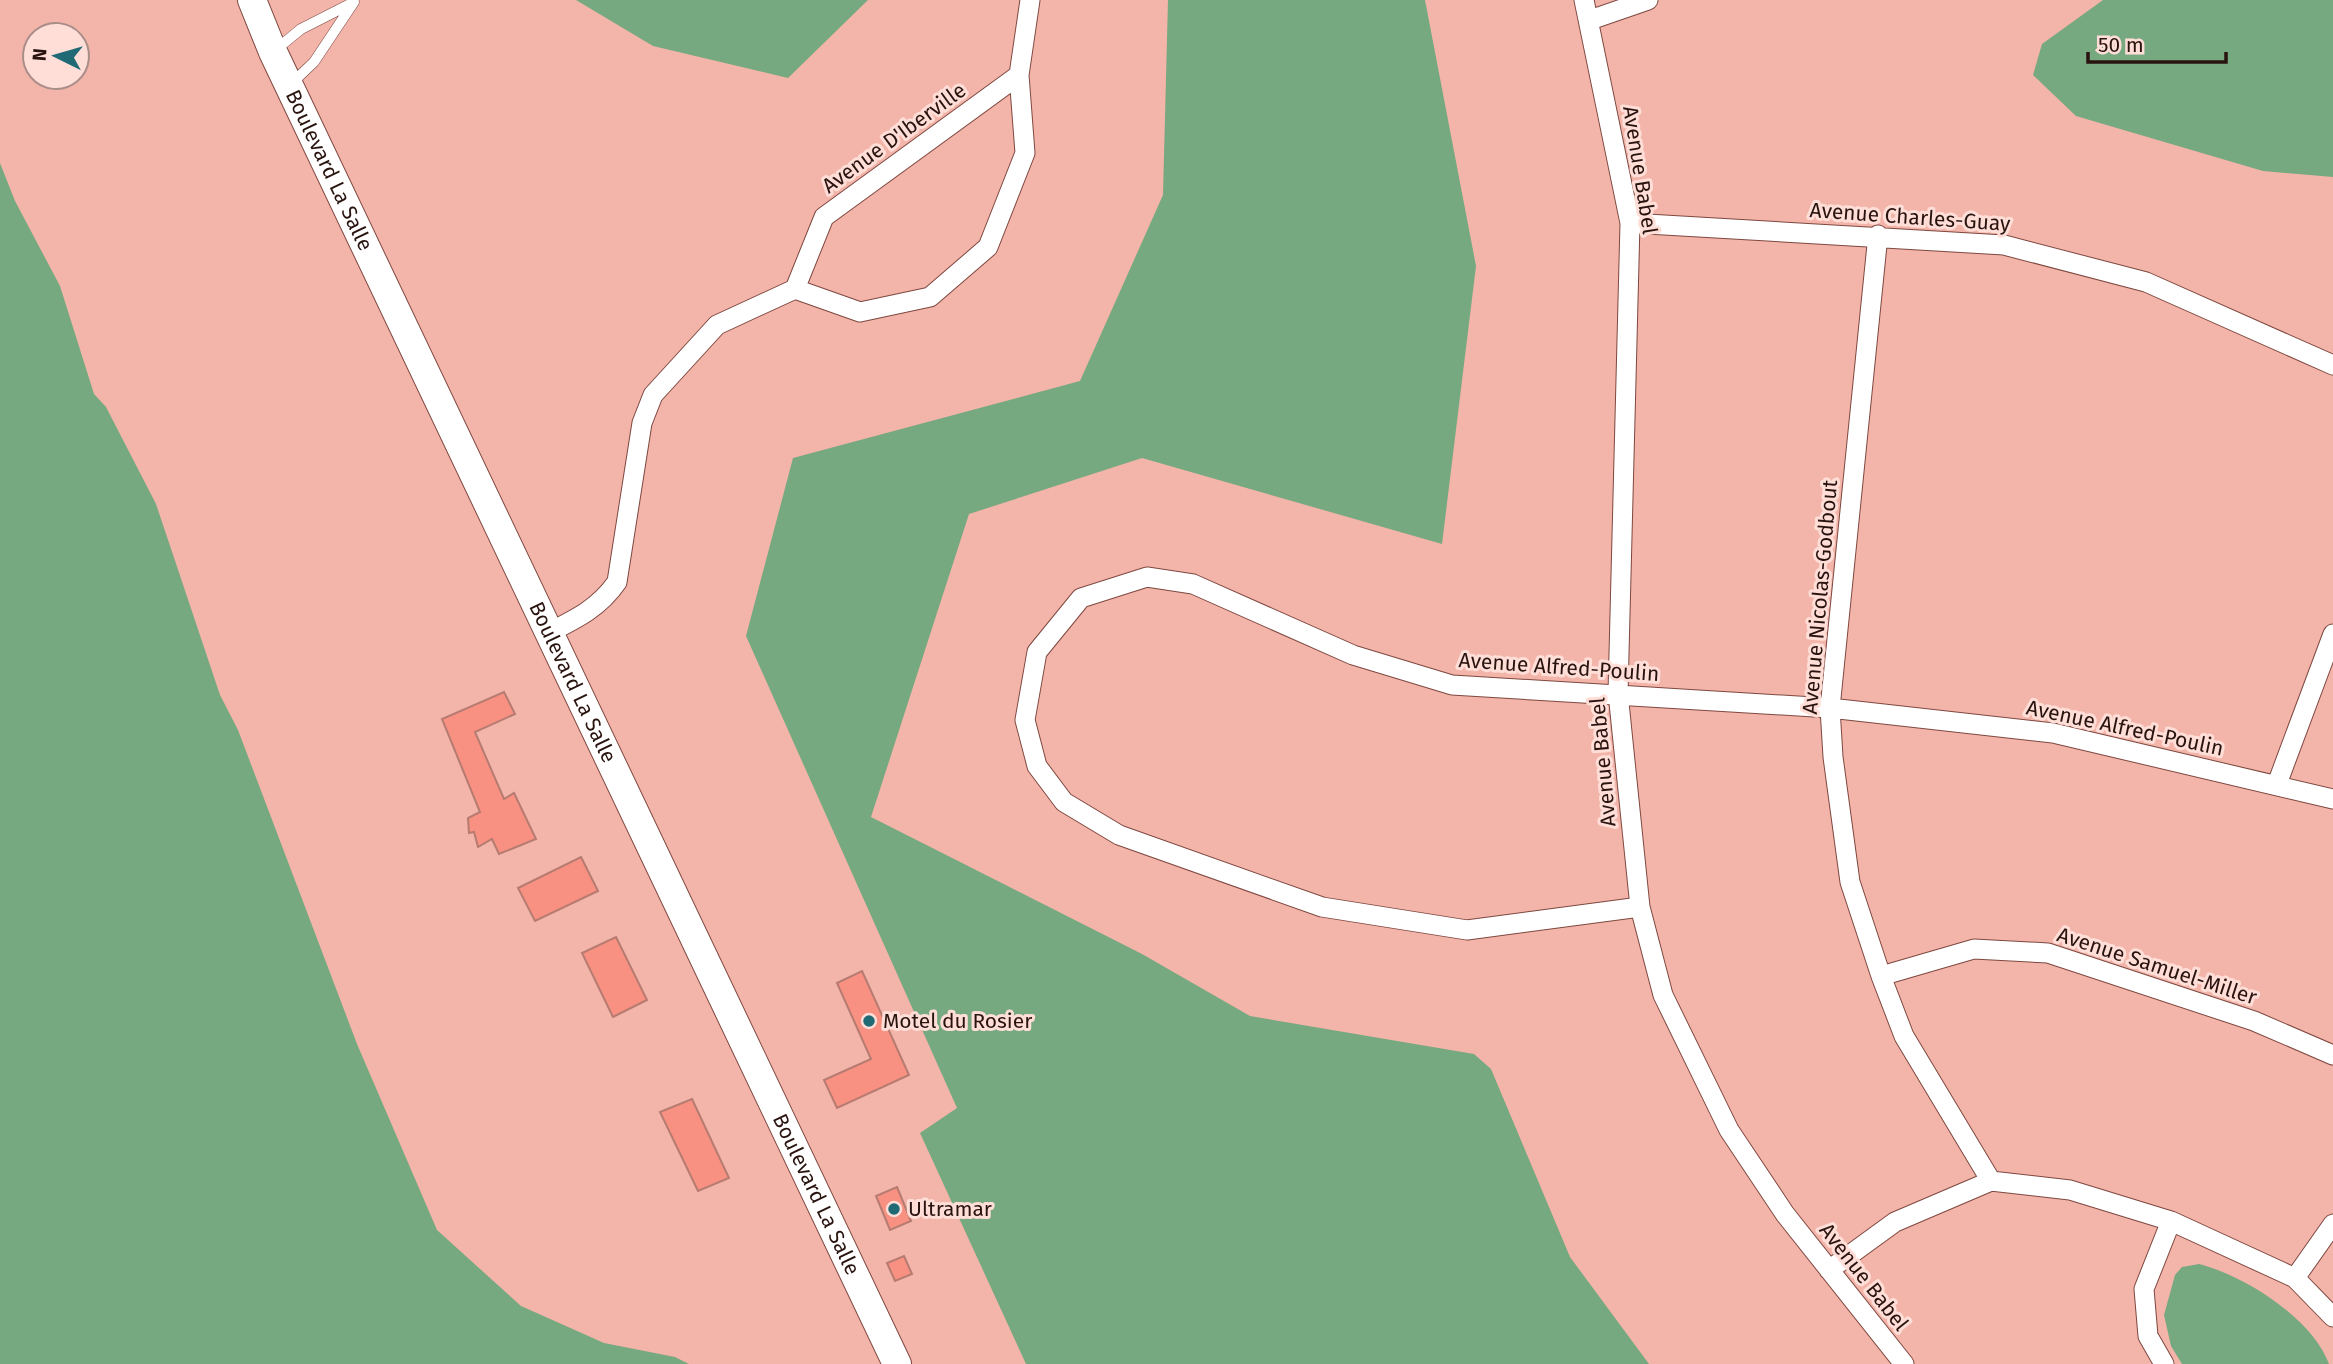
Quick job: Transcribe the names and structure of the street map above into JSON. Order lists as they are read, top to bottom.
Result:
{
  "streets": {
    "street": [
      "Avenue D'Iberville",
      "Boulevard La Salle",
      "Avenue Babel",
      "Avenue Charles-Guay",
      "Avenue Nicolas-Godbout",
      "Avenue Alfred-Poulin",
      "Avenue Samuel-Miller"
    ]
  },
  "crossings": [
    ["Avenue Babel", "Avenue Charles-Guay"],
    ["Avenue Babel", "Avenue Alfred-Poulin"],
    ["Avenue Charles-Guay", "Avenue Nicolas-Godbout"],
    ["Avenue Nicolas-Godbout", "Avenue Alfred-Poulin"],
    ["Avenue Nicolas-Godbout", "Avenue Samuel-Miller"]
  ],
  "places": ["Motel du Rosier", "Ultramar"],
  "scale_bar": "50 m",
  "north": "left"
}
